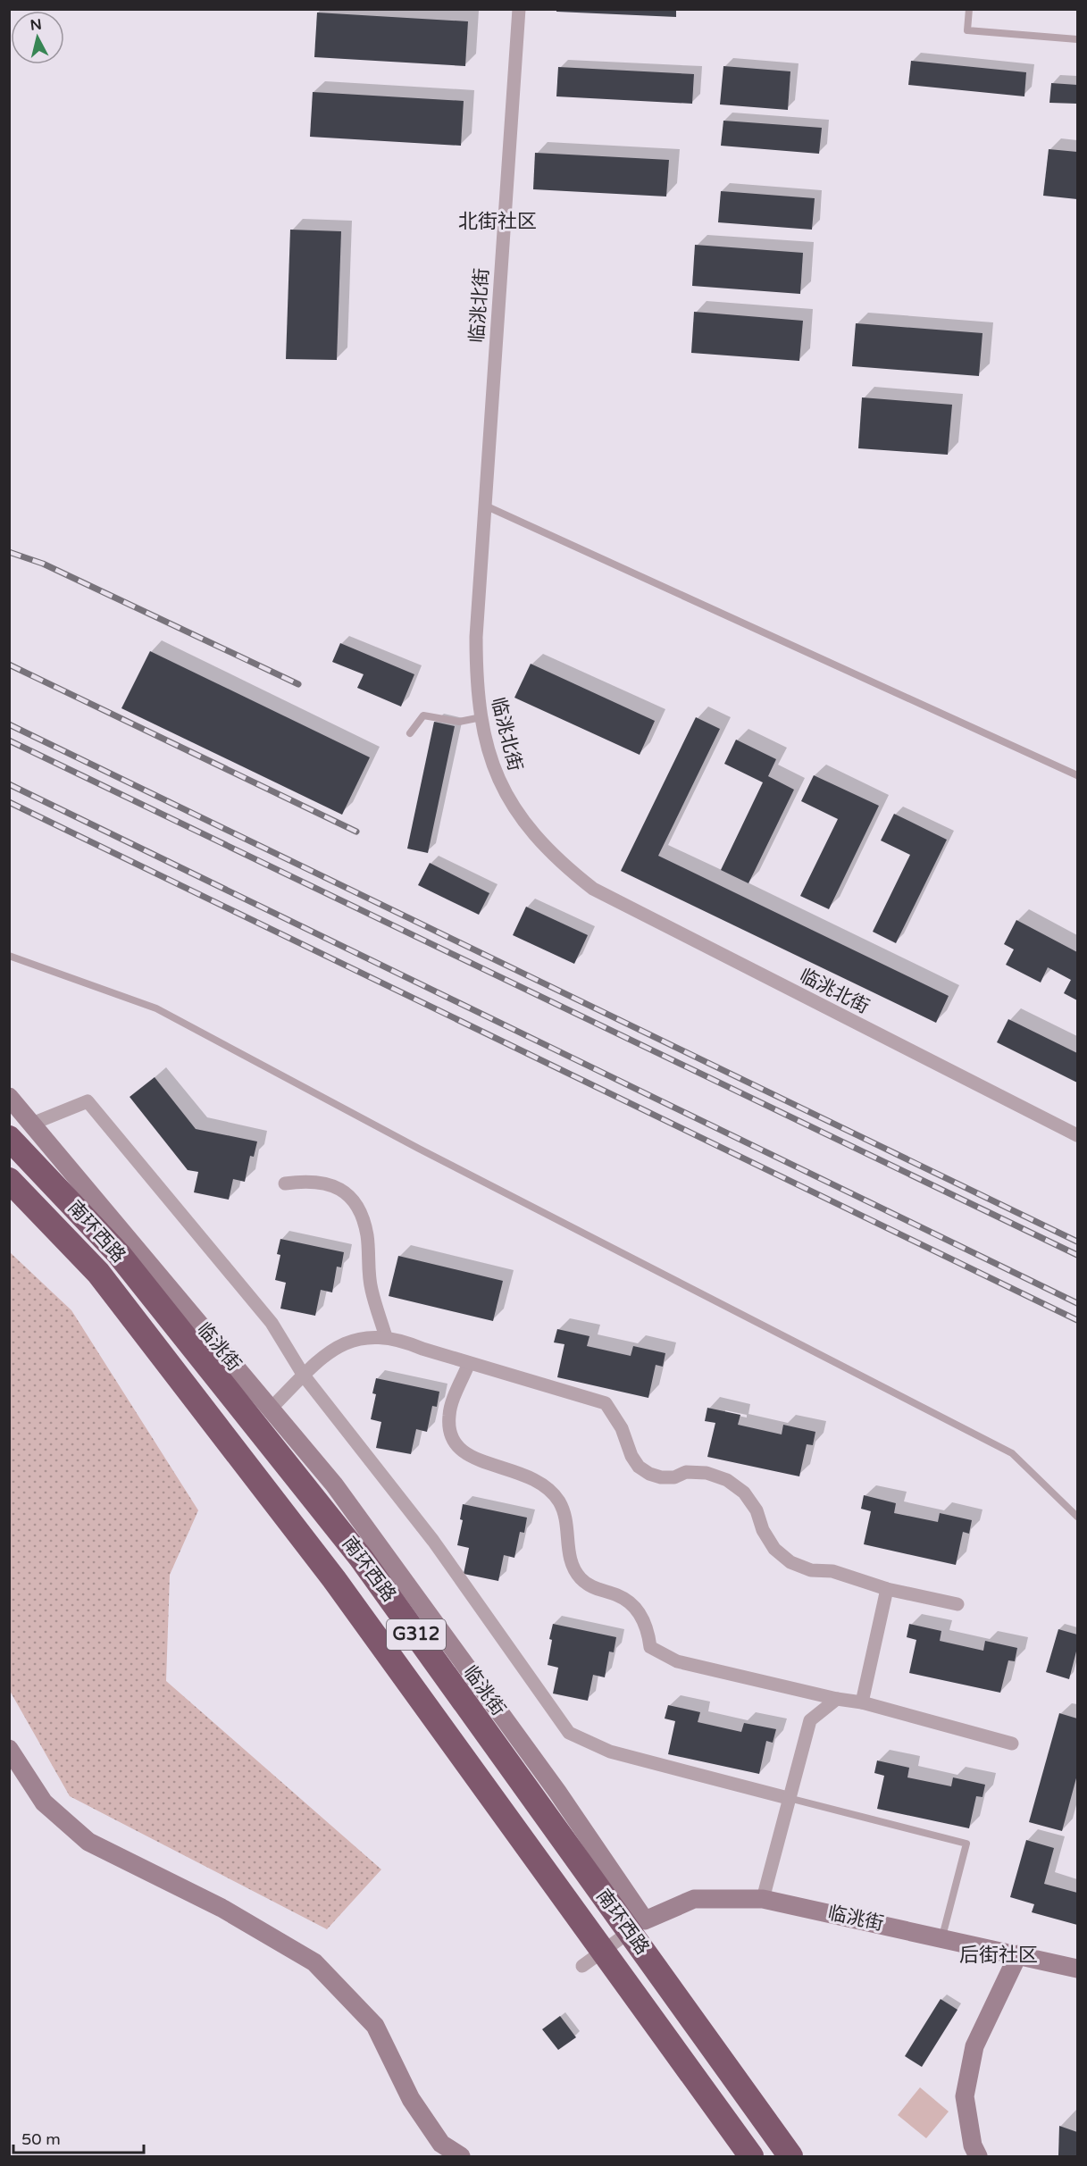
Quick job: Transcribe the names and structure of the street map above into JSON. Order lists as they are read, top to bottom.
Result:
{
  "streets": {
    "highway": ["南环西路", "G312"],
    "street": ["临洮北街", "临洮街"]
  },
  "districts": ["北街社区", "后街社区"],
  "scale_bar": "50 m",
  "north": "top"
}
